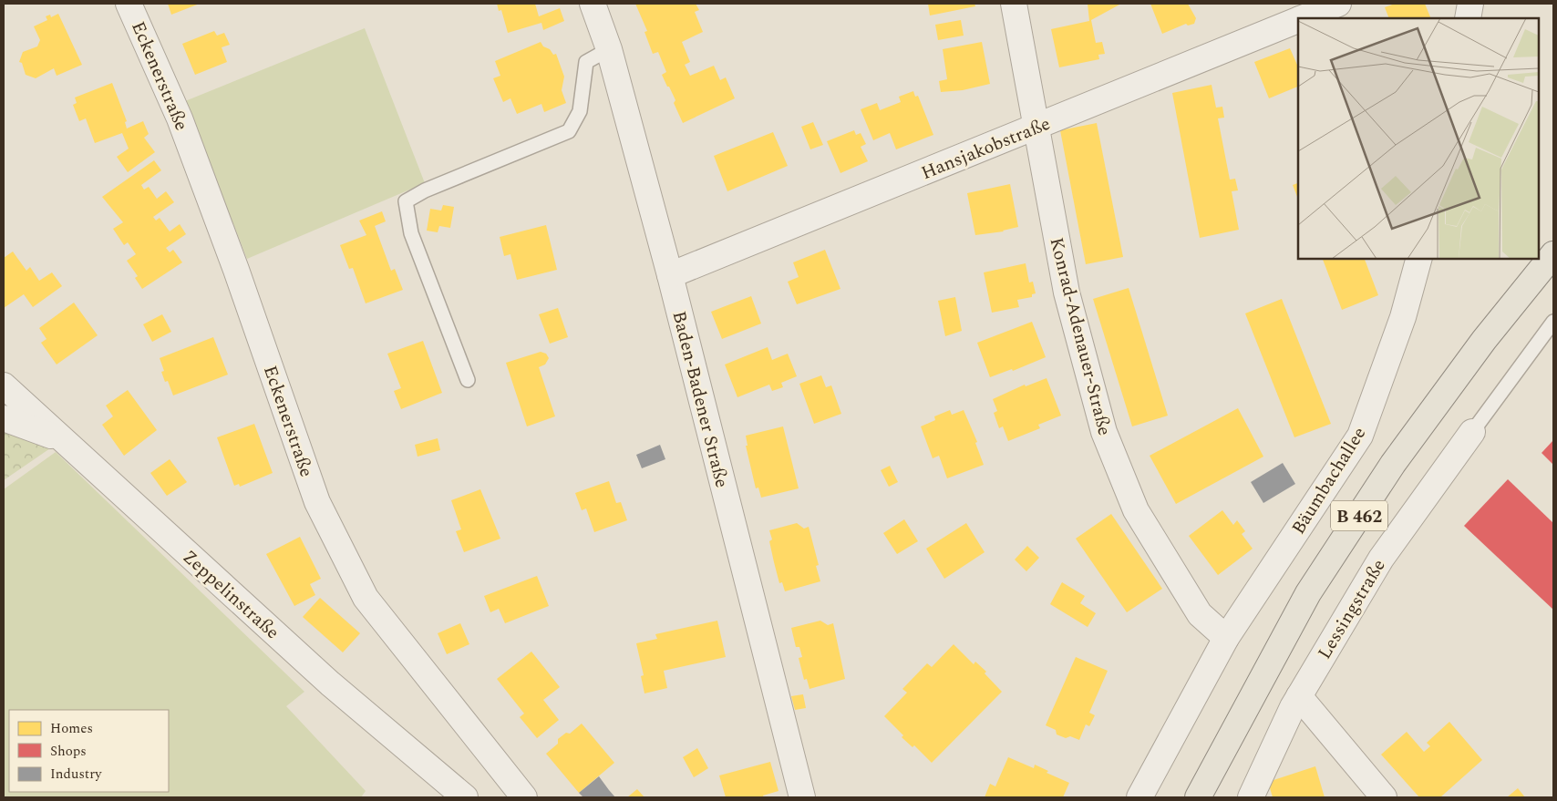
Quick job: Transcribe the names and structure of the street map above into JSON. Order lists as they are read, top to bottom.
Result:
{
  "streets": {
    "main road": ["B 462"],
    "street": [
      "Eckenerstraße",
      "Hansjakobstraße",
      "Konrad-Adenauer-Straße",
      "Baden-Badener Straße",
      "Bäumbachallee",
      "Zeppelinstraße",
      "Lessingstraße"
    ]
  },
  "crossings": [
    ["Hansjakobstraße", "Konrad-Adenauer-Straße"],
    ["Hansjakobstraße", "Baden-Badener Straße"],
    ["Konrad-Adenauer-Straße", "Bäumbachallee"]
  ],
  "legend": ["Homes", "Shops", "Industry"]
}
